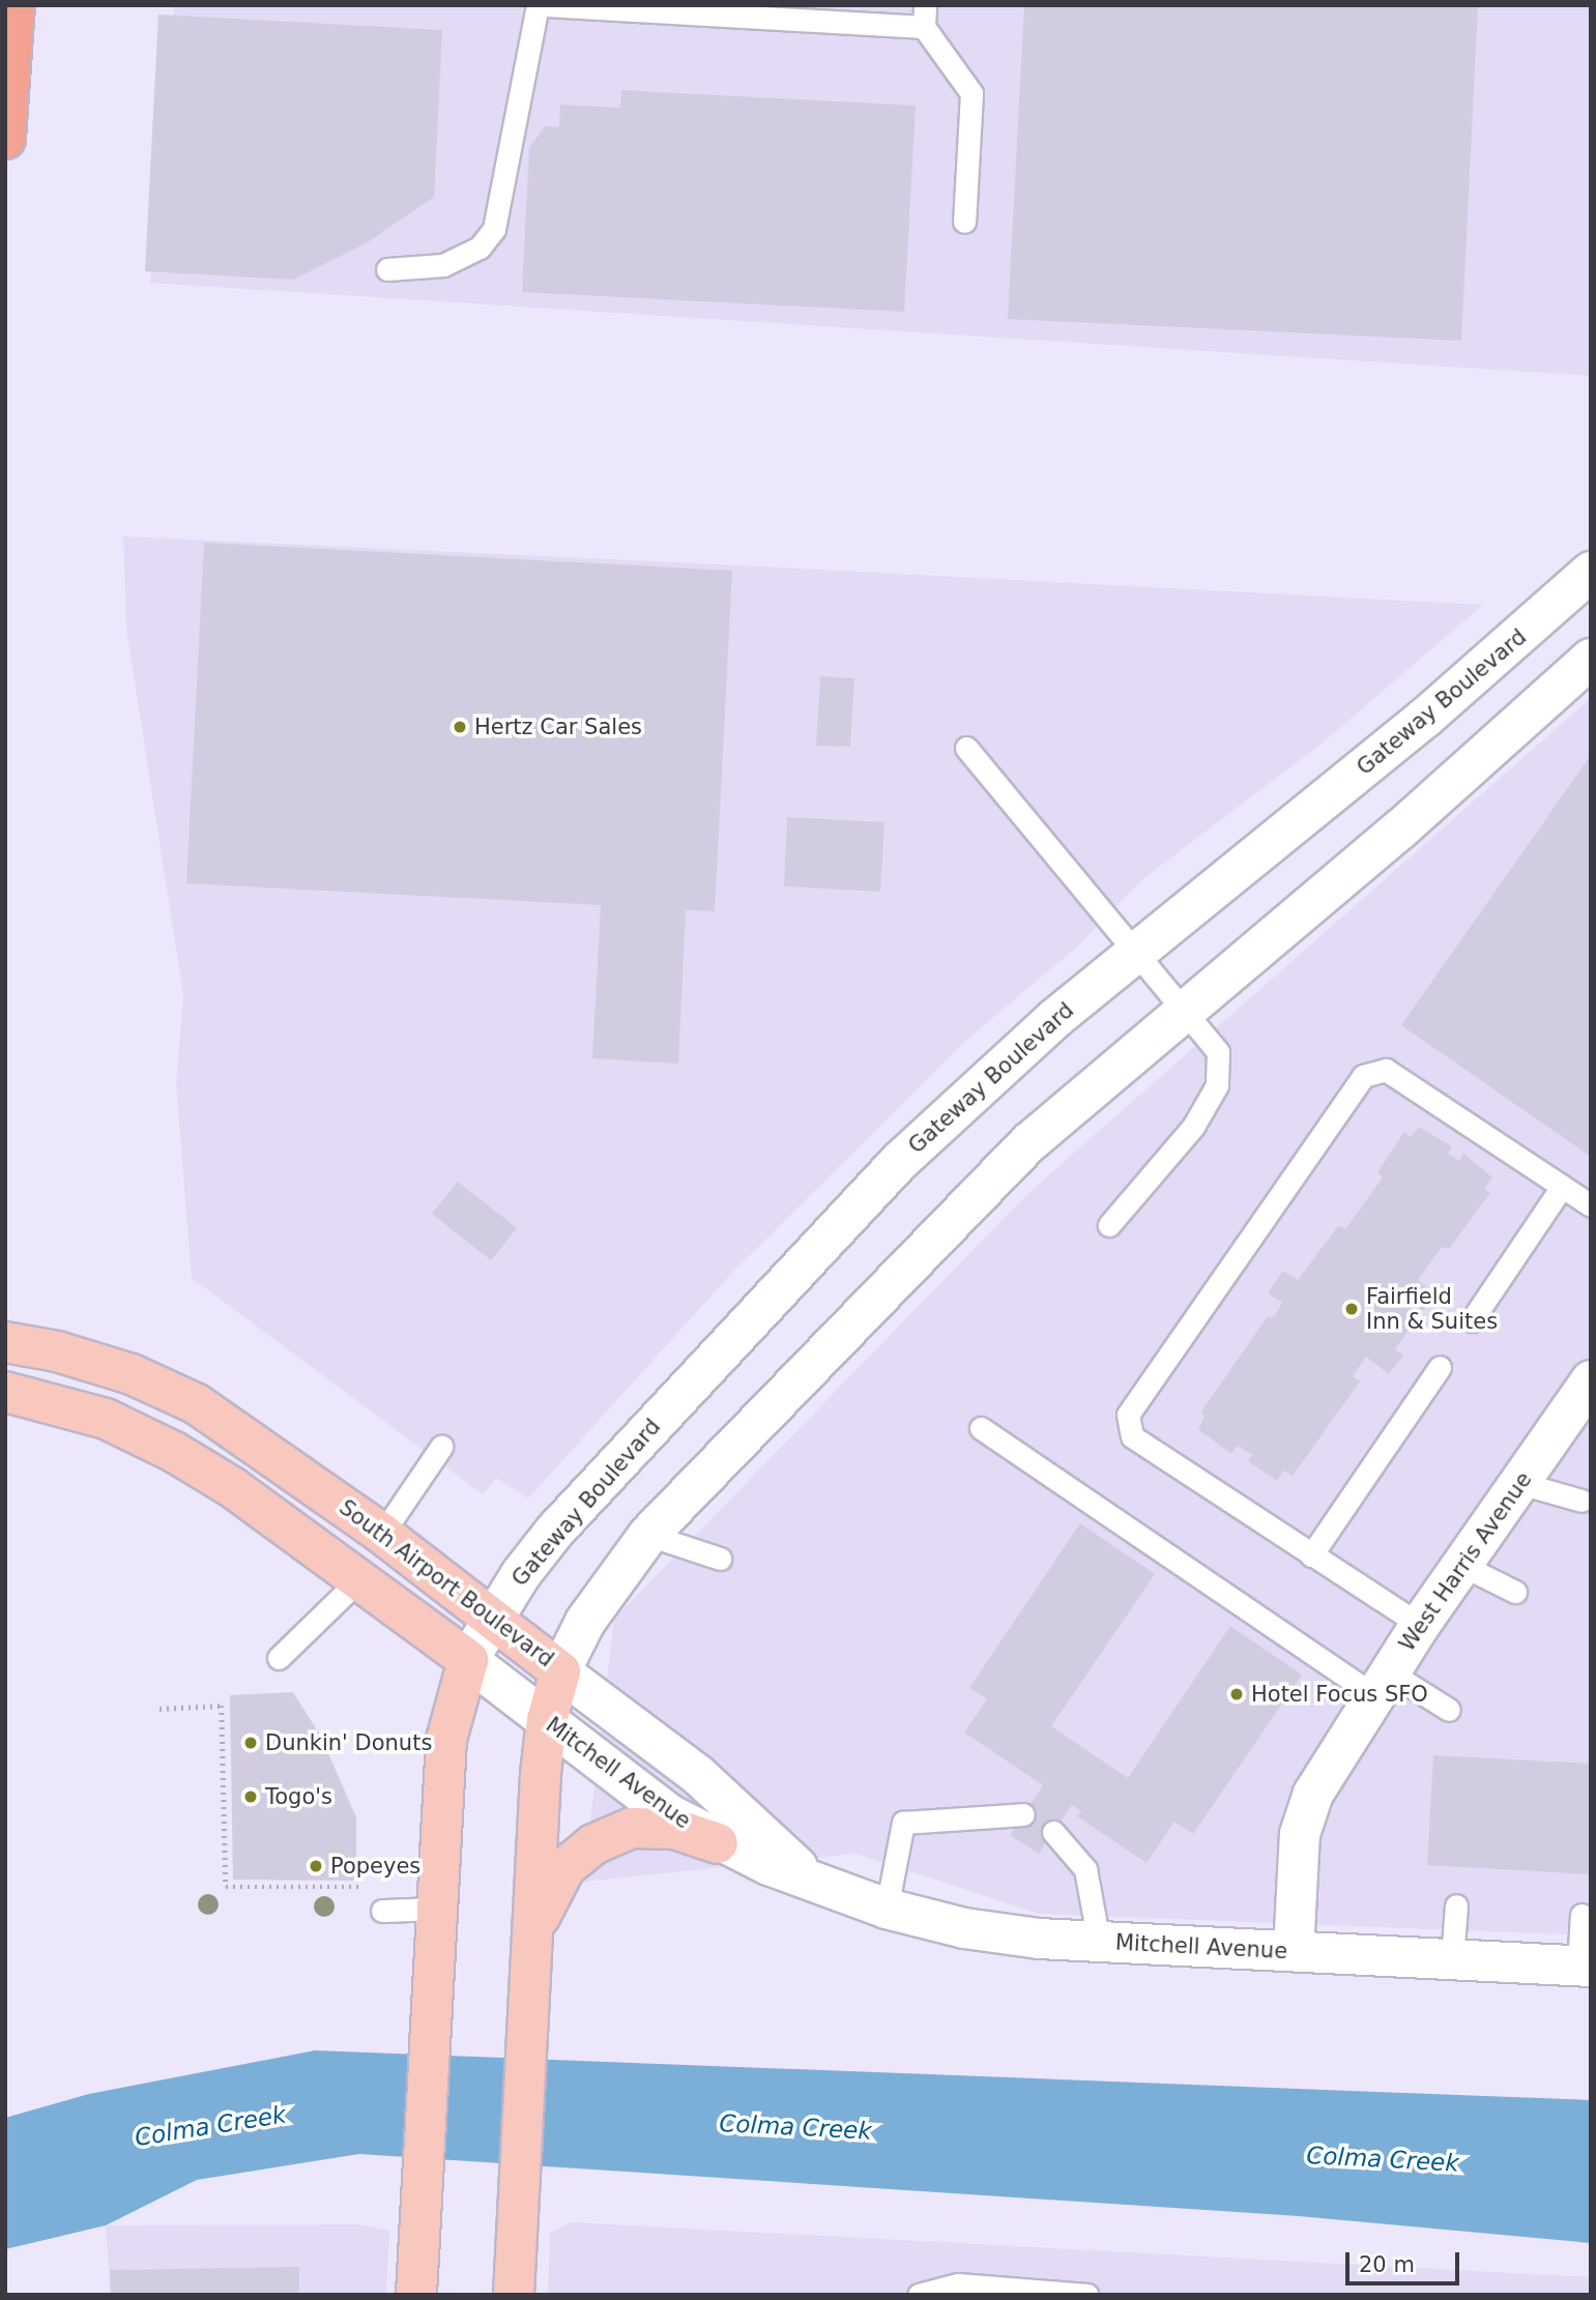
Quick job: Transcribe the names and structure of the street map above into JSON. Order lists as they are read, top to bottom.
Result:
{
  "streets": {
    "main road": [
      "Gateway Boulevard",
      "West Harris Avenue",
      "South Airport Boulevard",
      "Mitchell Avenue"
    ]
  },
  "crossings": [
    ["Gateway Boulevard", "South Airport Boulevard"],
    ["Gateway Boulevard", "Mitchell Avenue"],
    ["West Harris Avenue", "Mitchell Avenue"],
    ["South Airport Boulevard", "Mitchell Avenue"]
  ],
  "water": ["Colma Creek"],
  "places": [
    "Hertz Car Sales",
    "Fairfield Inn & Suites",
    "Hotel Focus SFO",
    "Dunkin' Donuts",
    "Togo's",
    "Popeyes"
  ],
  "scale_bar": "20 m"
}
